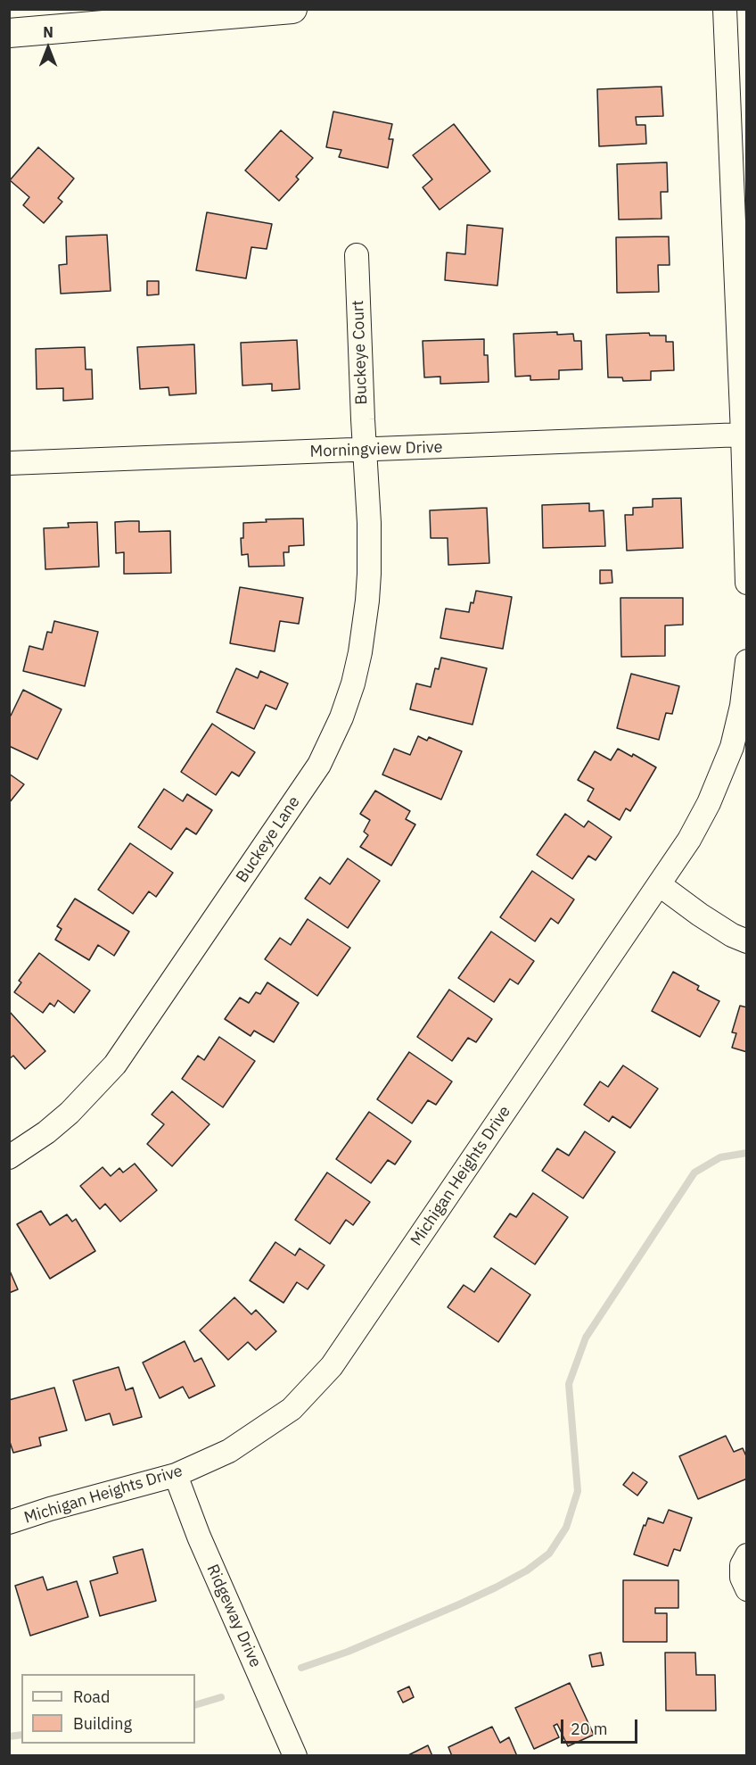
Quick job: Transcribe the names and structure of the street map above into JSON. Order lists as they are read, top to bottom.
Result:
{
  "streets": {
    "street": [
      "Buckeye Court",
      "Morningview Drive",
      "Buckeye Lane",
      "Michigan Heights Drive",
      "Ridgeway Drive"
    ]
  },
  "crossings": [
    ["Buckeye Court", "Morningview Drive"],
    ["Buckeye Court", "Buckeye Lane"],
    ["Morningview Drive", "Buckeye Lane"],
    ["Michigan Heights Drive", "Ridgeway Drive"]
  ],
  "legend": ["Road", "Building"],
  "scale_bar": "20 m",
  "north": "top"
}
